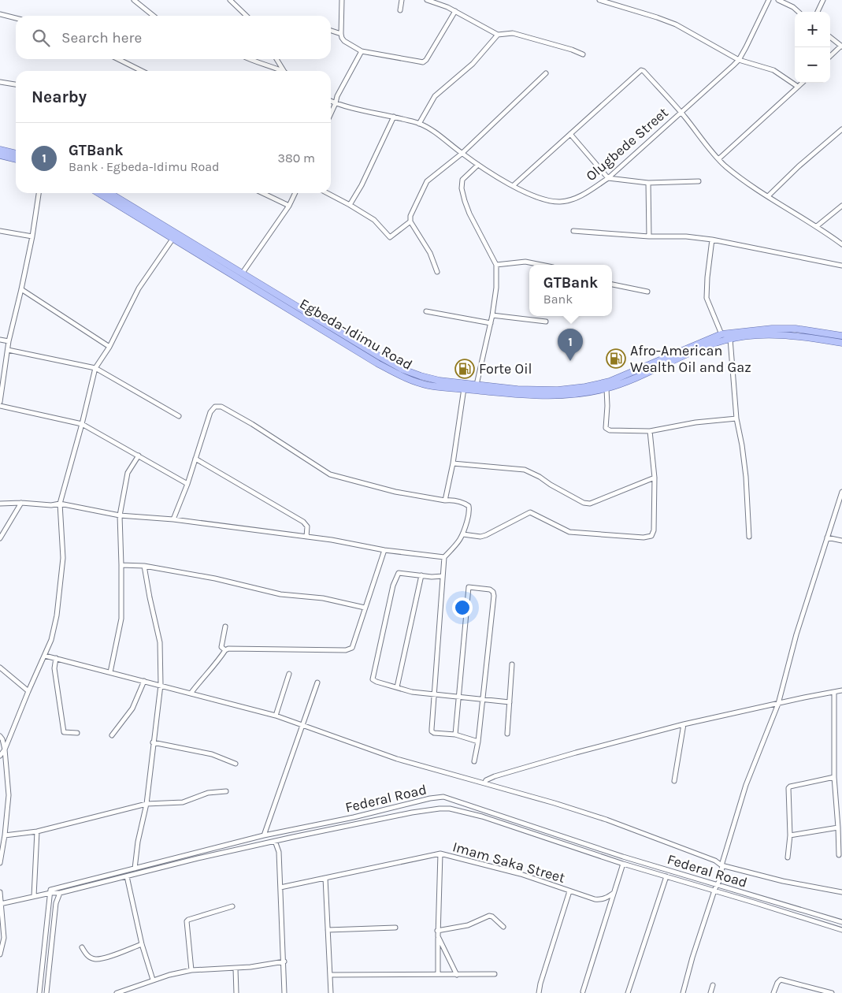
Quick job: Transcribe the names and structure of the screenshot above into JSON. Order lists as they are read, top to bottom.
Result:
{
  "streets": {
    "main road": ["Egbeda-Idimu Road"],
    "street": ["Olugbede Street", "Federal Road", "Imam Saka Street"]
  },
  "places": {
    "fuel station": ["Afro-American Wealth Oil and Gaz", "Forte Oil"]
  },
  "page": {
    "map_buttons": ["+", "−"],
    "search": "Search here",
    "heading": "Nearby",
    "list": [
      {
        "mark": "1",
        "name": "GTBank",
        "note": "Bank · Egbeda-Idimu Road",
        "value": "380 m"
      }
    ],
    "popup": ["GTBank", "Bank"],
    "pins": "1"
  }
}
